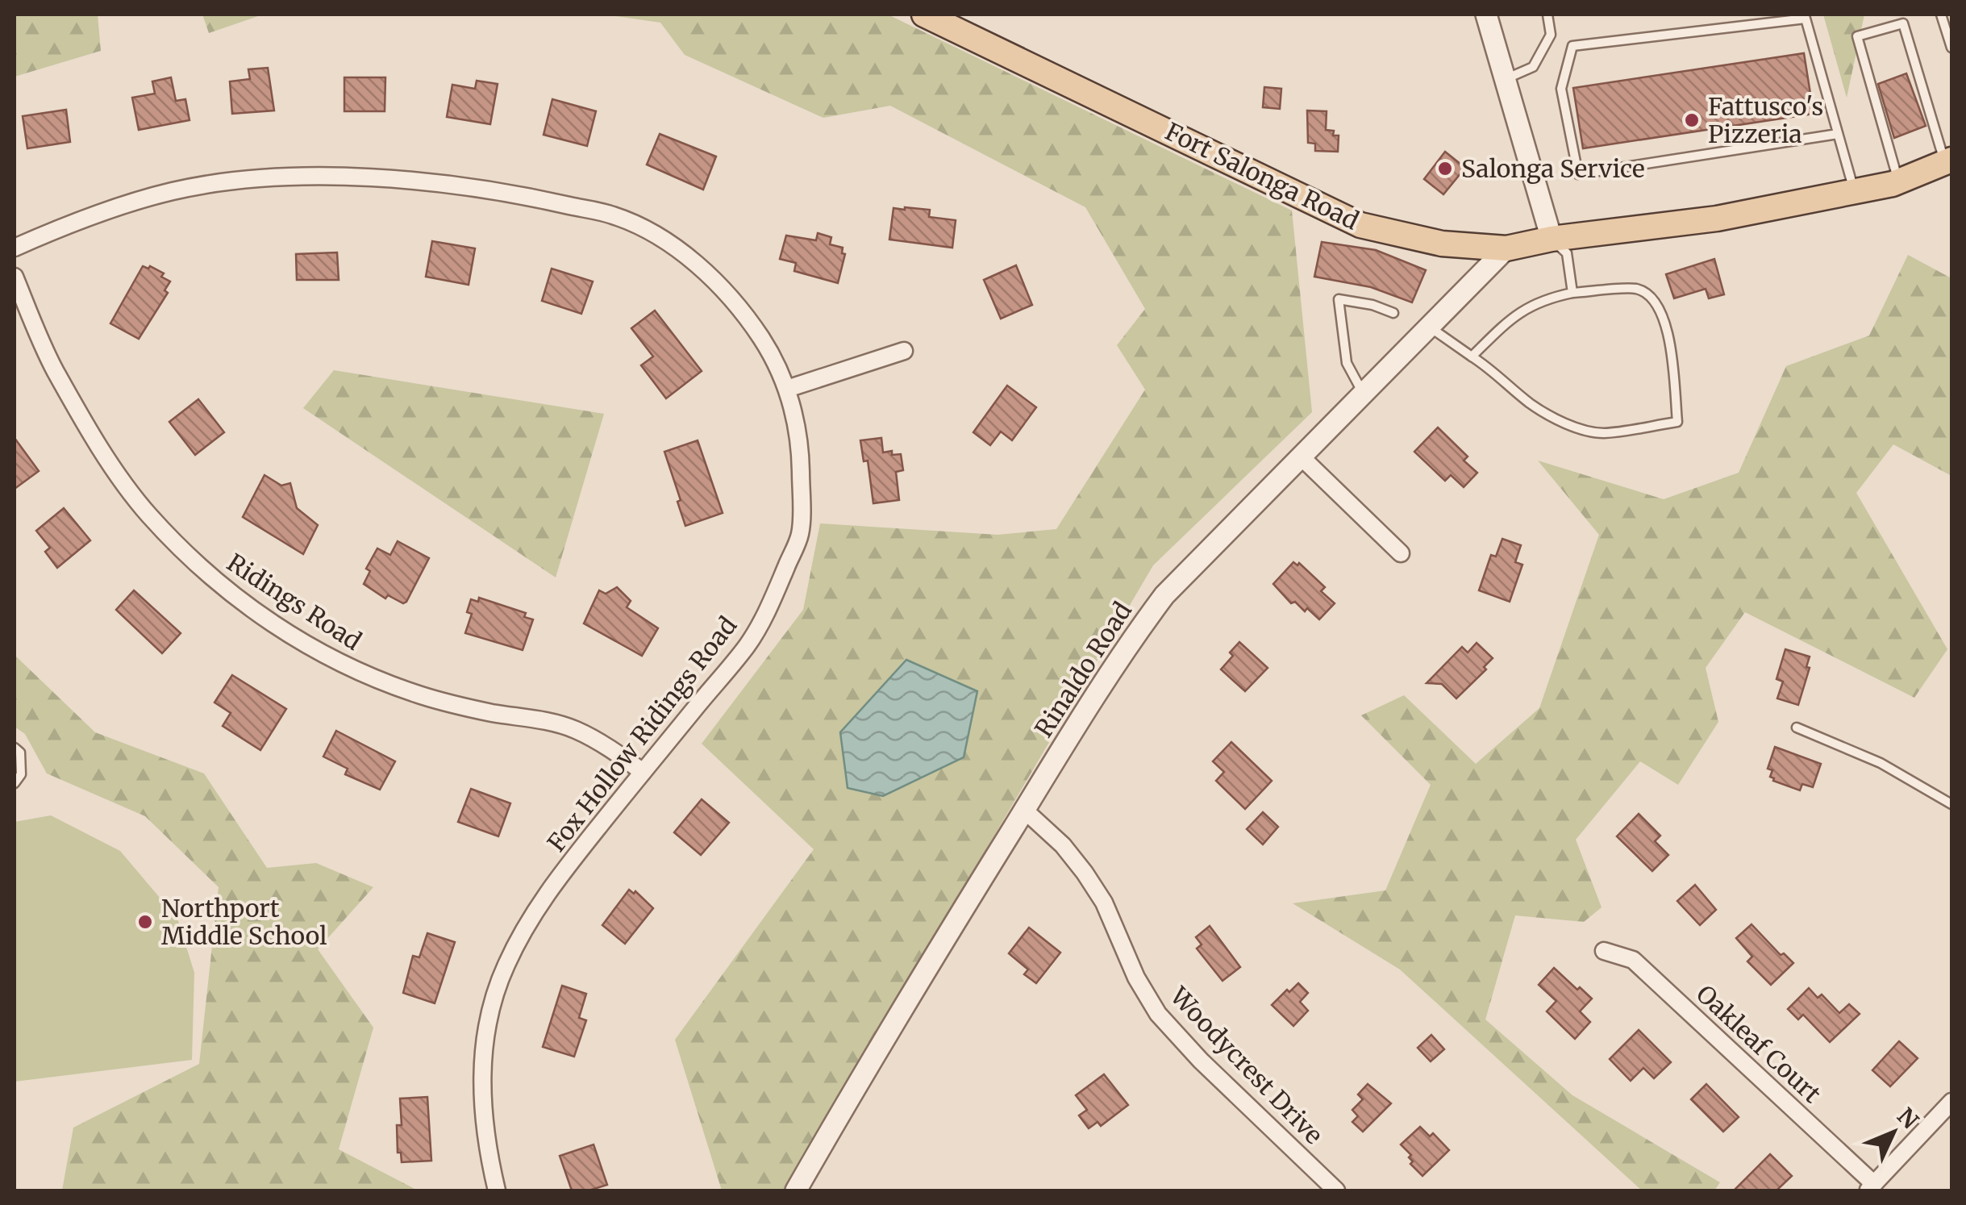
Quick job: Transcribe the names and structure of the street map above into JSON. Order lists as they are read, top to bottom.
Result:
{
  "streets": {
    "main road": ["Fort Salonga Road"],
    "street": [
      "Ridings Road",
      "Rinaldo Road",
      "Fox Hollow Ridings Road",
      "Oakleaf Court",
      "Woodycrest Drive"
    ]
  },
  "crossings": [
    ["Fort Salonga Road", "Rinaldo Road"],
    ["Ridings Road", "Fox Hollow Ridings Road"],
    ["Rinaldo Road", "Woodycrest Drive"]
  ],
  "places": ["Fattusco's Pizzeria", "Salonga Service", "Northport Middle School"],
  "north": "top right"
}
